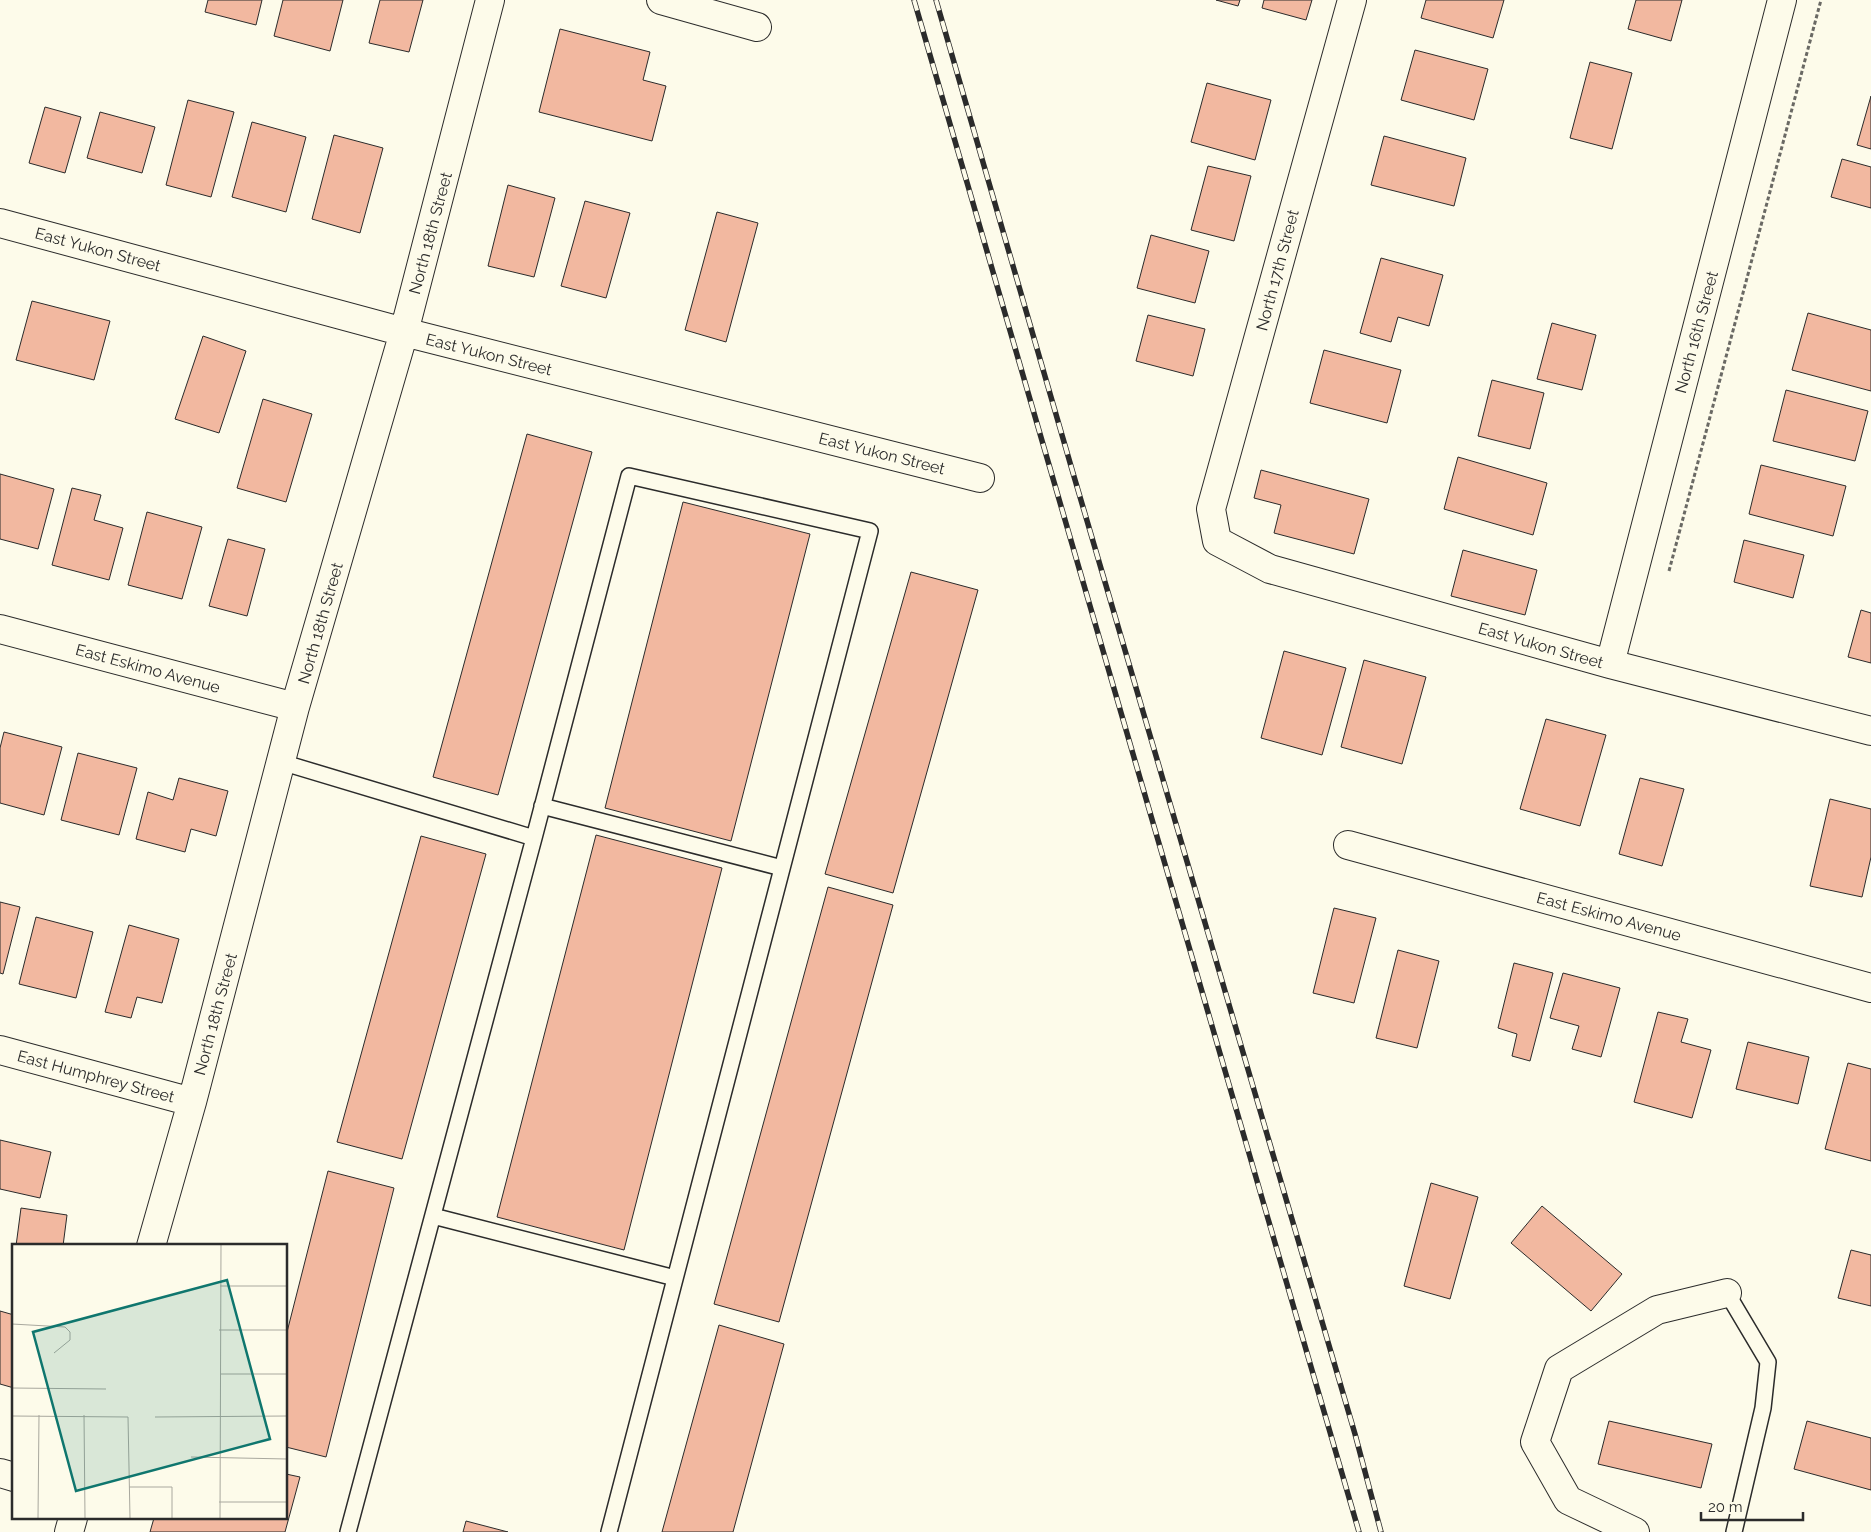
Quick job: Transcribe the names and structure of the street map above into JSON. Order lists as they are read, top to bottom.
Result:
{
  "streets": {
    "street": [
      "North 18th Street",
      "East Yukon Street",
      "North 17th Street",
      "North 16th Street",
      "East Eskimo Avenue",
      "East Humphrey Street"
    ]
  },
  "crossings": [
    ["North 18th Street", "East Yukon Street"],
    ["North 18th Street", "East Eskimo Avenue"],
    ["North 18th Street", "East Humphrey Street"],
    ["East Yukon Street", "North 17th Street"],
    ["East Yukon Street", "North 16th Street"]
  ],
  "scale_bar": "20 m"
}
